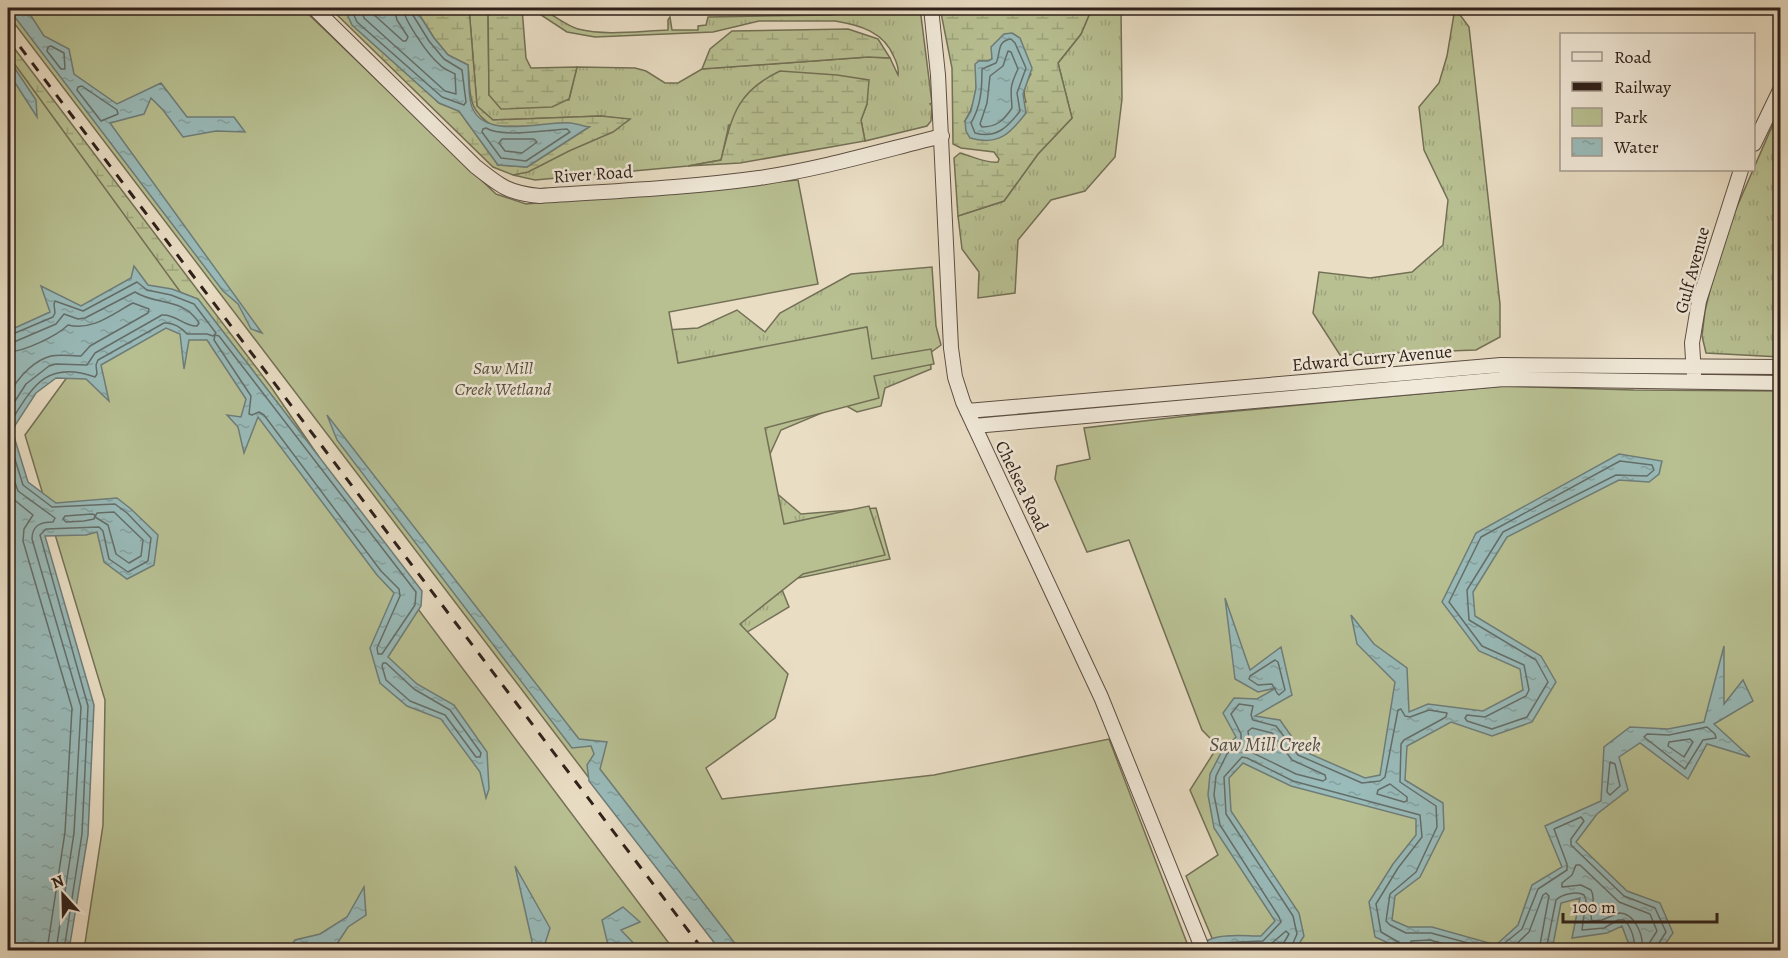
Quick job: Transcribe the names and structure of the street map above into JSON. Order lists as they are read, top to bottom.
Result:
{
  "streets": {
    "street": [
      "River Road",
      "Gulf Avenue",
      "Edward Curry Avenue",
      "Chelsea Road"
    ]
  },
  "crossings": [
    ["River Road", "Chelsea Road"],
    ["Gulf Avenue", "Edward Curry Avenue"],
    ["Edward Curry Avenue", "Chelsea Road"]
  ],
  "water": ["Saw Mill Creek"],
  "parks": ["Saw Mill Creek Wetland"],
  "legend": [
    "Road",
    "Railway",
    "Park",
    "Water"
  ],
  "scale_bar": "100 m",
  "north": "top"
}
